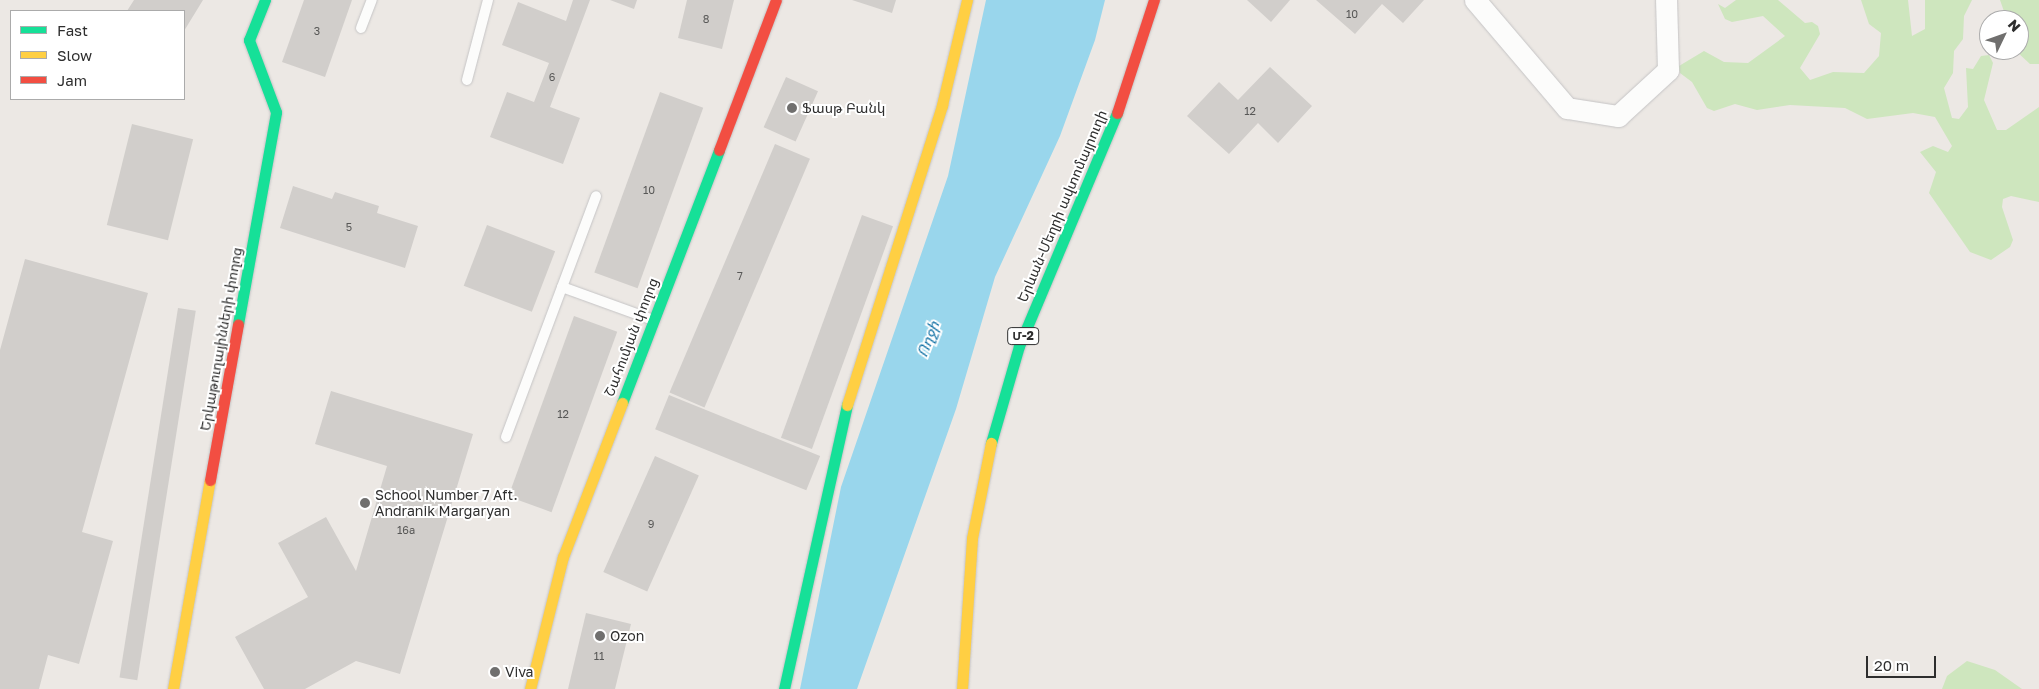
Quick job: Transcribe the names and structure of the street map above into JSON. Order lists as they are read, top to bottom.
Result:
{
  "streets": {
    "main road": [
      "Երևան-Մեղրի ավտոմայրուղի",
      "Մ-2",
      "Շահումյան փողոց",
      "Երկաթուղայինների փողոց"
    ]
  },
  "water": ["Ողջի"],
  "places": [
    "Ֆասթ Բանկ",
    "School Number 7 Aft. Andranik Margaryan",
    "Ozon",
    "Viva"
  ],
  "house_numbers": [
    "10",
    "8",
    "3",
    "6",
    "12",
    "10",
    "5",
    "7",
    "12",
    "9",
    "16a",
    "11"
  ],
  "legend": ["Fast", "Slow", "Jam"],
  "scale_bar": "20 m",
  "north": "top right"
}
